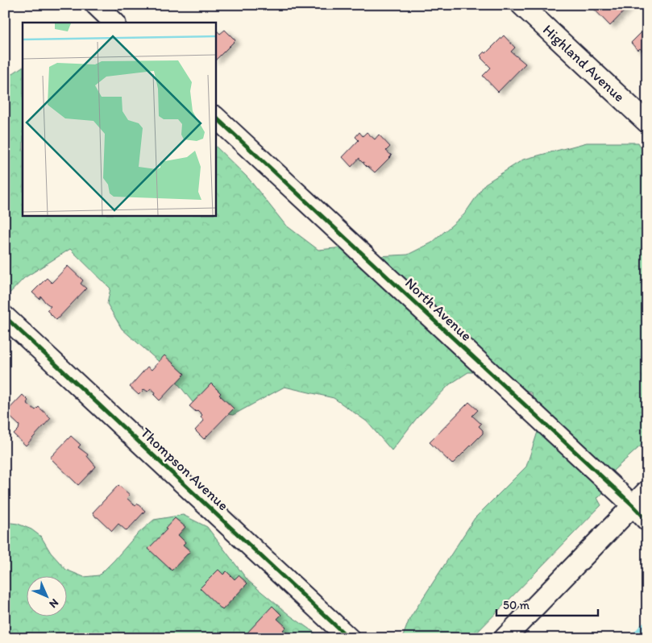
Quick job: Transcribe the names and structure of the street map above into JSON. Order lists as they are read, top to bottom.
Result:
{
  "streets": {
    "street": ["Highland Avenue", "North Avenue", "Thompson Avenue"]
  },
  "scale_bar": "50 m",
  "north": "bottom right"
}
